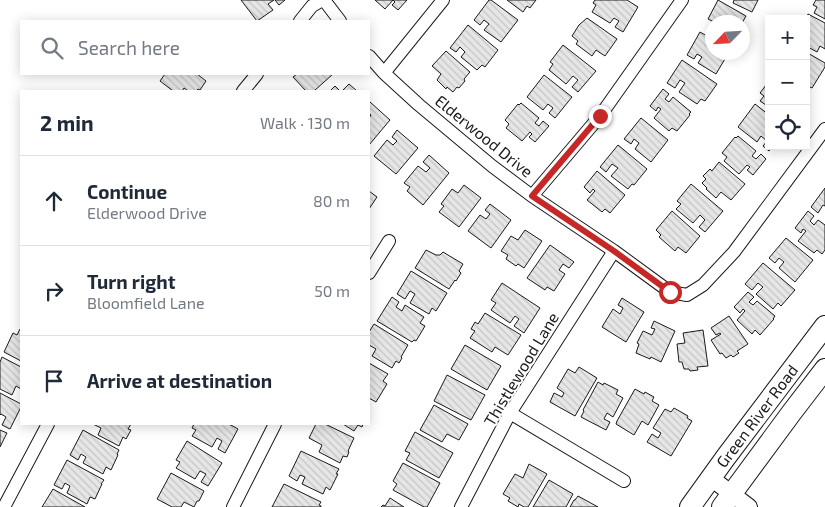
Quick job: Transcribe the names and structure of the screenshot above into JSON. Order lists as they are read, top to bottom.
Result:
{
  "streets": {
    "main road": ["Green River Road"],
    "street": ["Elderwood Drive", "Thistlewood Lane"]
  },
  "crossings": [
    ["Elderwood Drive", "Thistlewood Lane"]
  ],
  "north": "bottom left",
  "page": {
    "map_buttons": ["+", "−"],
    "search": "Search here",
    "heading": ["2 min", "Walk · 130 m"],
    "list": [
      ["Continue", "Elderwood Drive", "80 m"],
      ["Turn right", "Bloomfield Lane", "50 m"],
      "Arrive at destination"
    ]
  }
}
